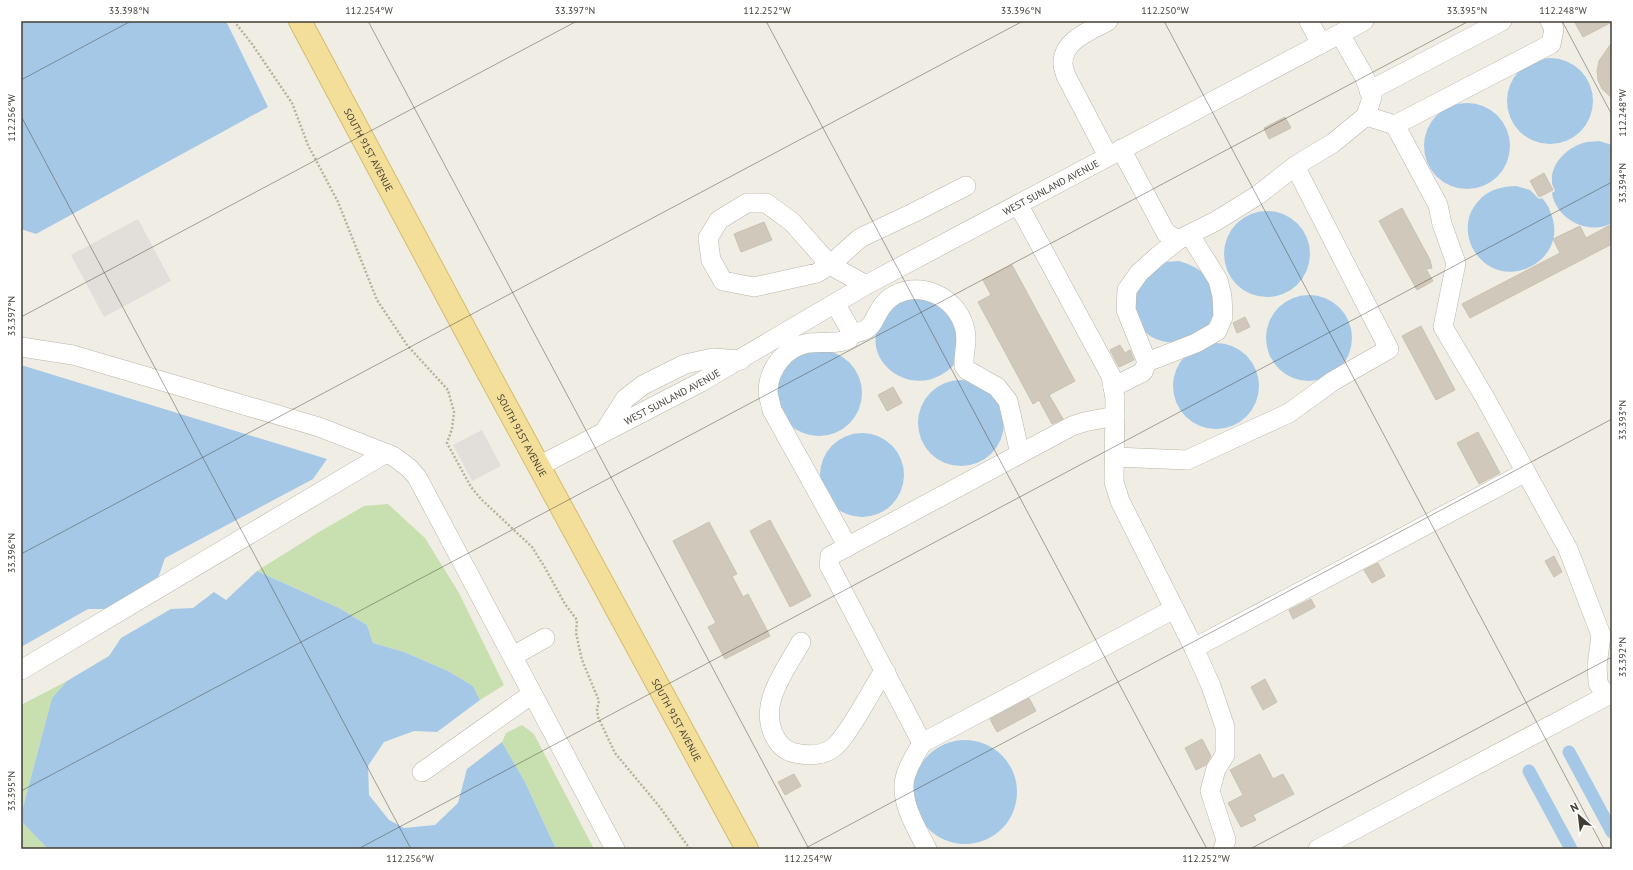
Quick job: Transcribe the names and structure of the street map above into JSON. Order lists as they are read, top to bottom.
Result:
{
  "streets": {
    "main road": ["SOUTH 91ST AVENUE"],
    "street": ["WEST SUNLAND AVENUE"]
  },
  "crossings": [
    ["SOUTH 91ST AVENUE", "WEST SUNLAND AVENUE"]
  ],
  "north": "top left",
  "coordinates": [
    "33.398°N",
    "112.254°W",
    "33.397°N",
    "112.252°W",
    "33.396°N",
    "112.250°W",
    "33.395°N",
    "112.248°W",
    "112.256°W",
    "33.394°N",
    "33.393°N",
    "33.392°N"
  ]
}
